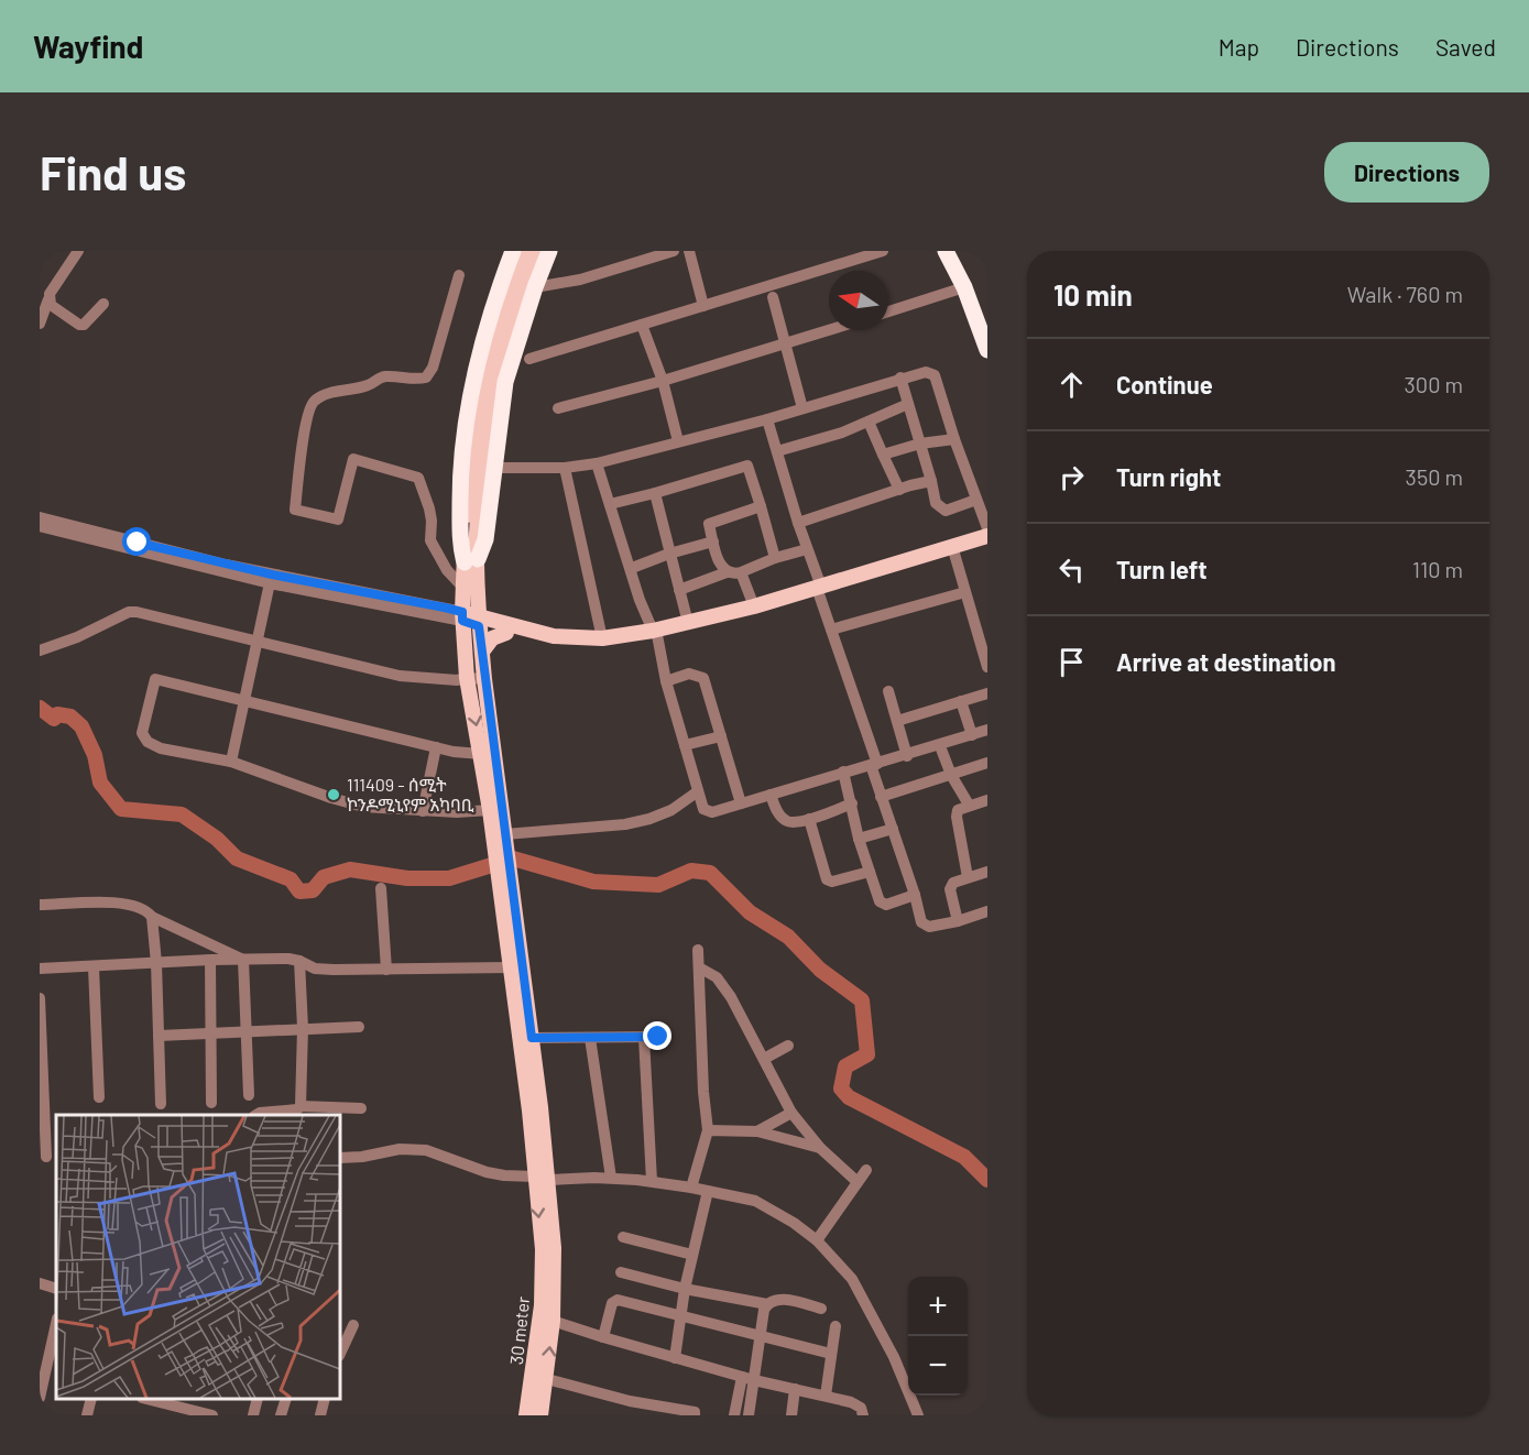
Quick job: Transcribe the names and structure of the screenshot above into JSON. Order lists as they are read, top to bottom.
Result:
{
  "streets": {
    "main road": ["30 meter"]
  },
  "places": ["111409 - ሰሚት ኮንዶሚኒየም አካባቢ"],
  "north": "left",
  "page": {
    "header": "Wayfind",
    "nav": ["Map", "Directions", "Saved"],
    "buttons": "Directions",
    "title": "Find us",
    "heading": ["10 min", "Walk · 760 m"],
    "list": [
      ["Continue", "300 m"],
      ["Turn right", "350 m"],
      ["Turn left", "110 m"],
      "Arrive at destination"
    ],
    "map_buttons": ["+", "−"]
  }
}
